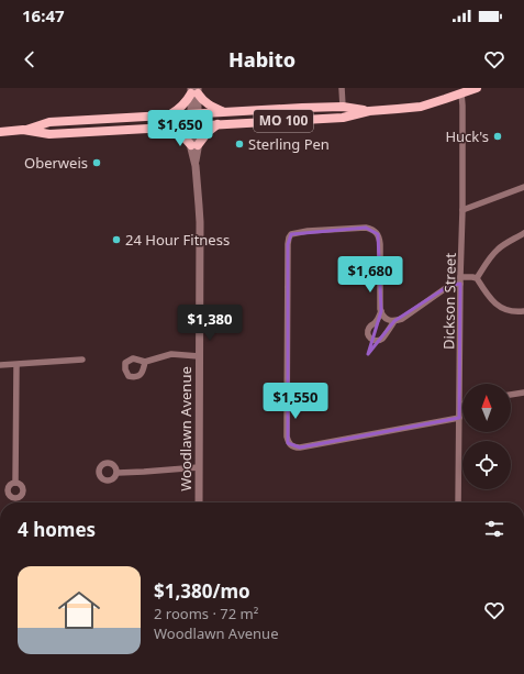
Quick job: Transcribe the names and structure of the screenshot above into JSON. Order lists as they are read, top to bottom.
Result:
{
  "streets": {
    "main road": ["MO 100"],
    "street": ["Dickson Street", "Woodlawn Avenue"]
  },
  "crossings": [
    ["MO 100", "Dickson Street"],
    ["MO 100", "Woodlawn Avenue"]
  ],
  "places": [
    "Huck's",
    "Sterling Pen",
    "Oberweis",
    "24 Hour Fitness"
  ],
  "north": "top",
  "page": {
    "status": "16:47",
    "header": "Habito",
    "price": [
      "$1,650",
      "$1,680",
      "$1,380",
      "$1,550"
    ],
    "heading": "4 homes",
    "list": [
      {
        "name": "$1,380/mo",
        "note": "2 rooms · 72 m² · Woodlawn Avenue"
      }
    ]
  }
}
